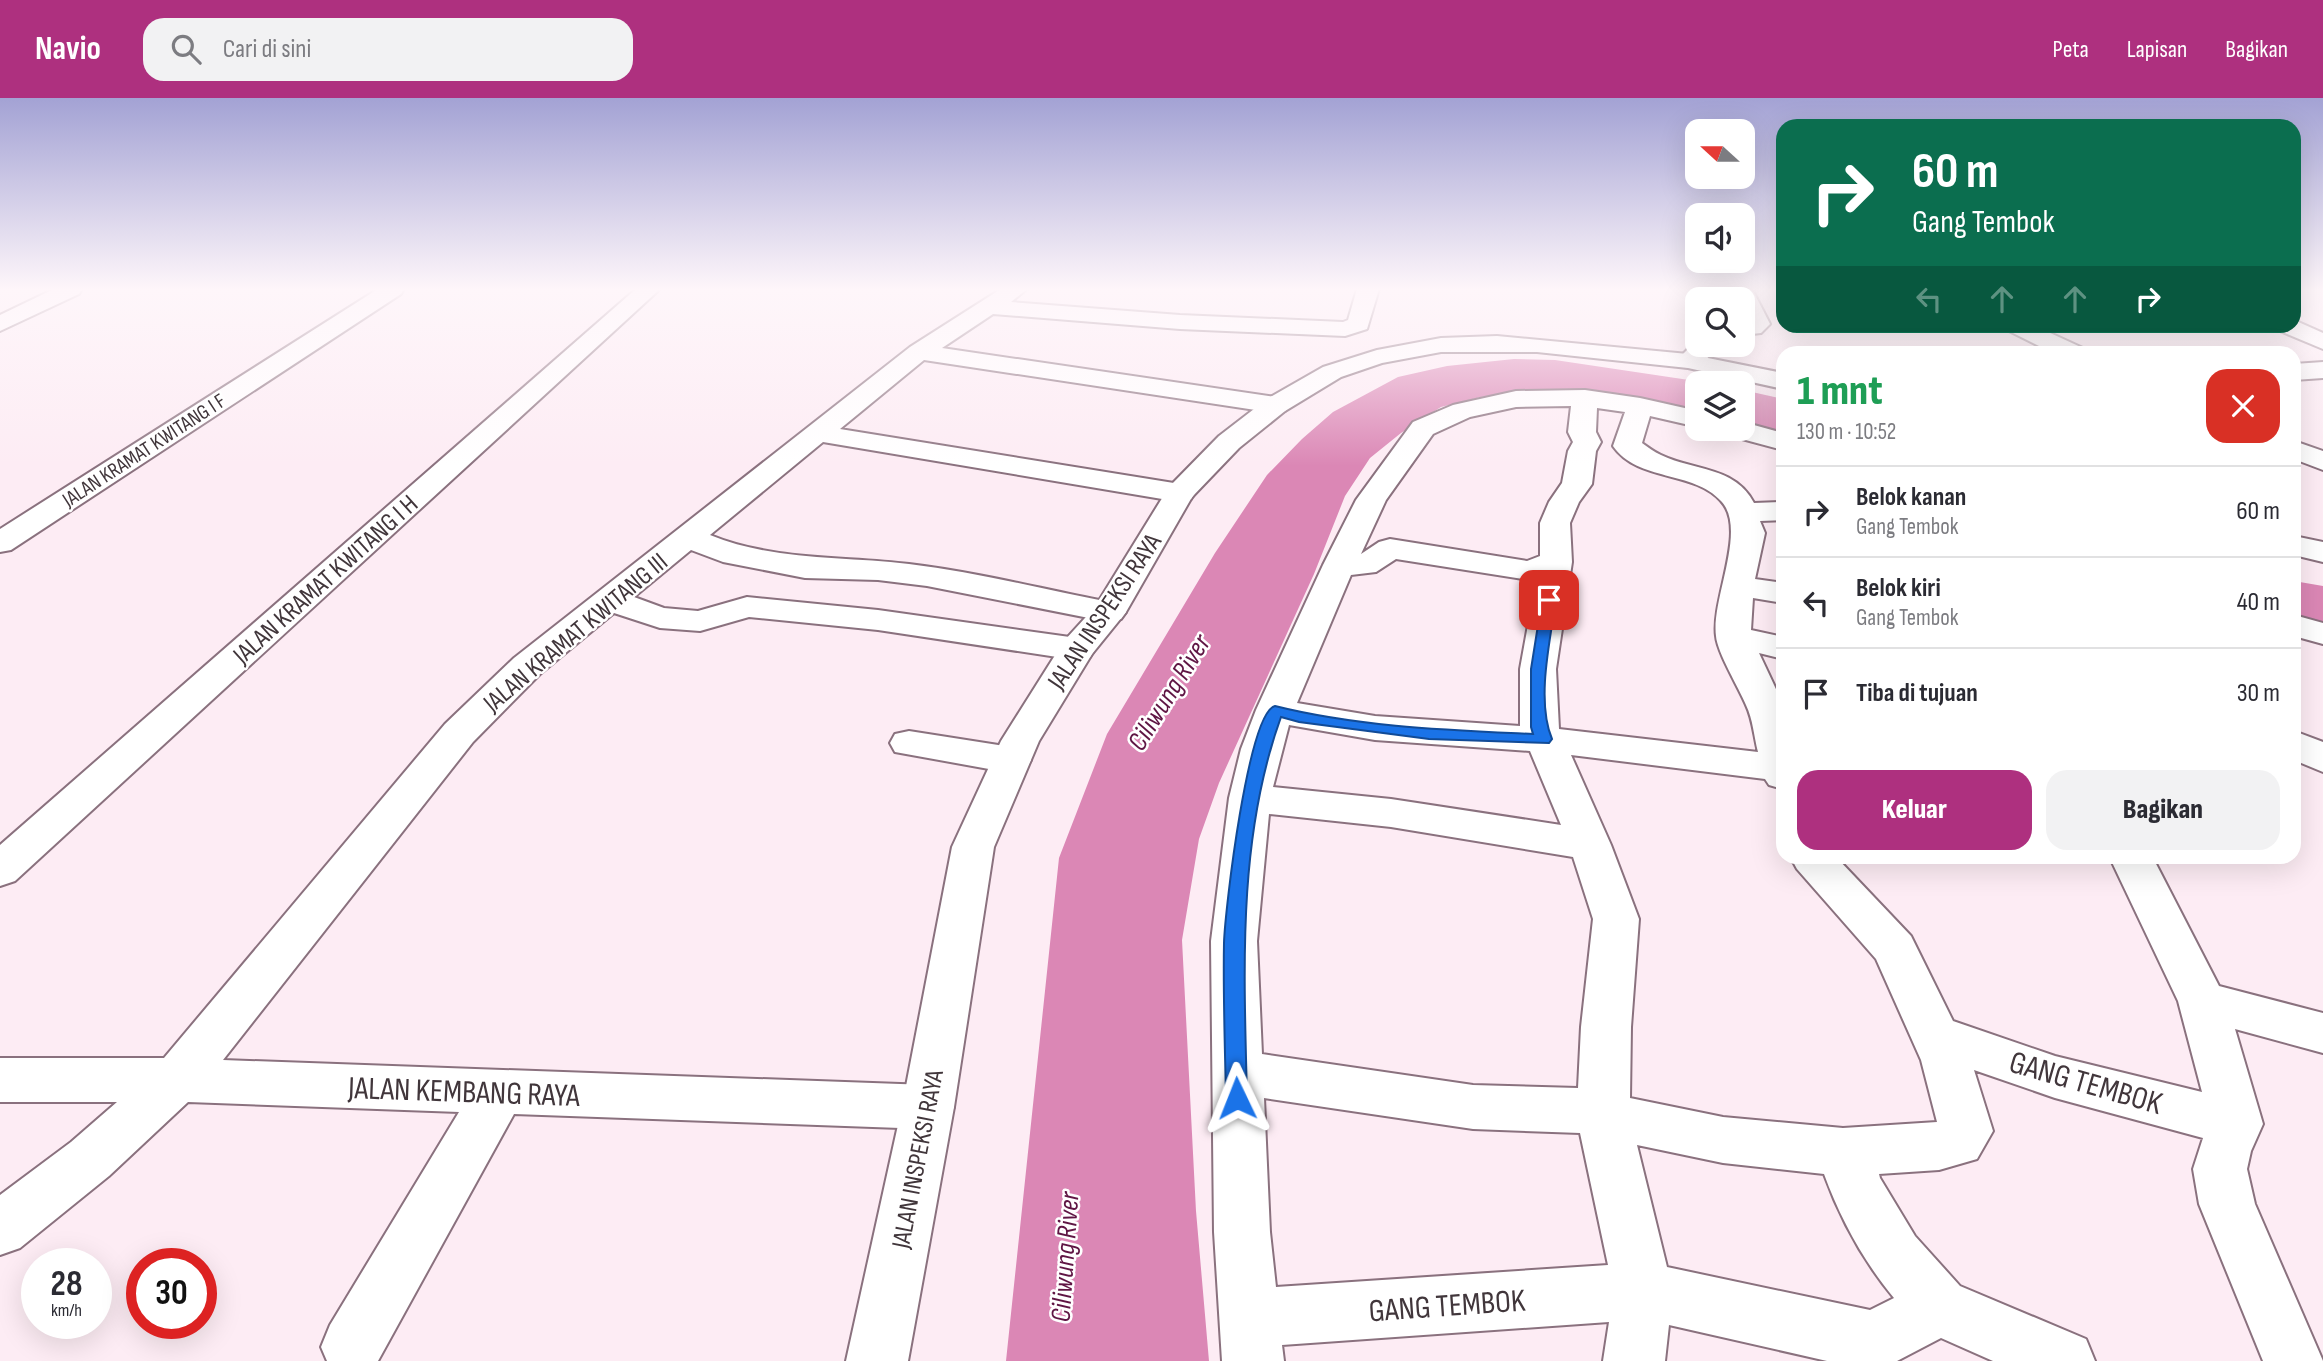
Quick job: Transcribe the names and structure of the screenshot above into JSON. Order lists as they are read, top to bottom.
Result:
{
  "streets": {
    "street": [
      "JALAN KRAMAT KWITANG I F",
      "JALAN KRAMAT KWITANG I H",
      "JALAN INSPEKSI RAYA",
      "JALAN KRAMAT KWITANG III",
      "GANG TEMBOK",
      "JALAN KEMBANG RAYA"
    ]
  },
  "crossings": [
    ["JALAN INSPEKSI RAYA", "JALAN KEMBANG RAYA"],
    ["JALAN KRAMAT KWITANG III", "JALAN KEMBANG RAYA"]
  ],
  "water": ["Ciliwung River"],
  "north": "left",
  "page": {
    "header": "Navio",
    "search": "Cari di sini",
    "nav": ["Peta", "Lapisan", "Bagikan"],
    "turn": ["60 m", "Gang Tembok"],
    "heading": ["1 mnt", "130 m · 10:52"],
    "list": [
      {
        "name": "Belok kanan",
        "note": "Gang Tembok",
        "value": "60 m"
      },
      {
        "name": "Belok kiri",
        "note": "Gang Tembok",
        "value": "40 m"
      },
      {
        "name": "Tiba di tujuan",
        "value": "30 m"
      }
    ],
    "buttons": ["Keluar", "Bagikan"],
    "speed": "28 km/h",
    "limit": "30"
  }
}
